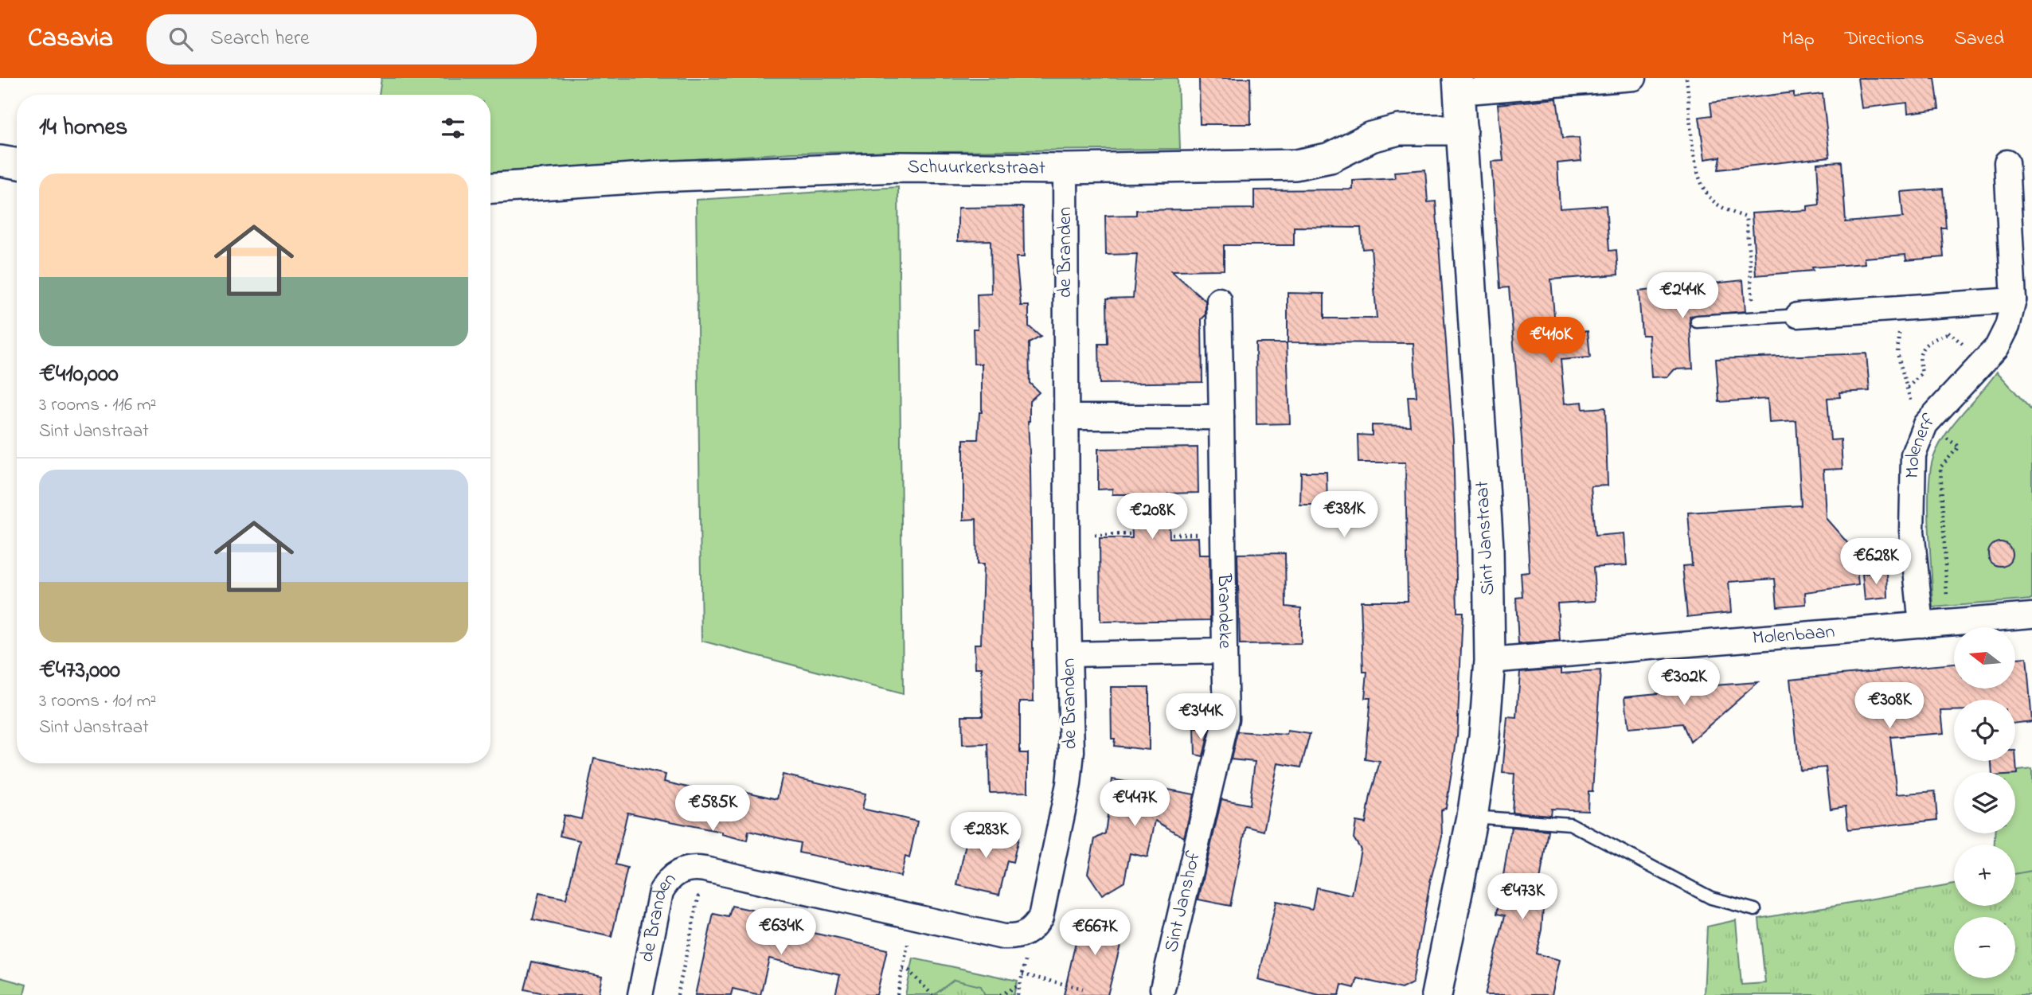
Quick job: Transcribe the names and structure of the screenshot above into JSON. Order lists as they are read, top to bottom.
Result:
{
  "streets": {
    "street": [
      "Schuurkerkstraat",
      "de Branden",
      "Molenerf",
      "Sint Janstraat",
      "Brandeke",
      "Molenbaan",
      "Sint Janshof"
    ]
  },
  "crossings": [
    ["Schuurkerkstraat", "de Branden"],
    ["Schuurkerkstraat", "Sint Janstraat"],
    ["de Branden", "Brandeke"],
    ["Molenerf", "Molenbaan"],
    ["Sint Janstraat", "Molenbaan"],
    ["Brandeke", "Sint Janshof"]
  ],
  "north": "left",
  "page": {
    "header": "Casavia",
    "search": "Search here",
    "nav": ["Map", "Directions", "Saved"],
    "heading": "14 homes",
    "list": [
      {
        "name": "€410,000",
        "note": "3 rooms · 116 m² · Sint Janstraat"
      },
      {
        "name": "€473,000",
        "note": "3 rooms · 101 m² · Sint Janstraat"
      }
    ],
    "price": [
      "€244K",
      "€410K",
      "€381K",
      "€208K",
      "€628K",
      "€302K",
      "€308K",
      "€344K",
      "€447K",
      "€585K",
      "€283K",
      "€473K",
      "€634K",
      "€667K"
    ],
    "map_buttons": ["+", "−"]
  }
}
